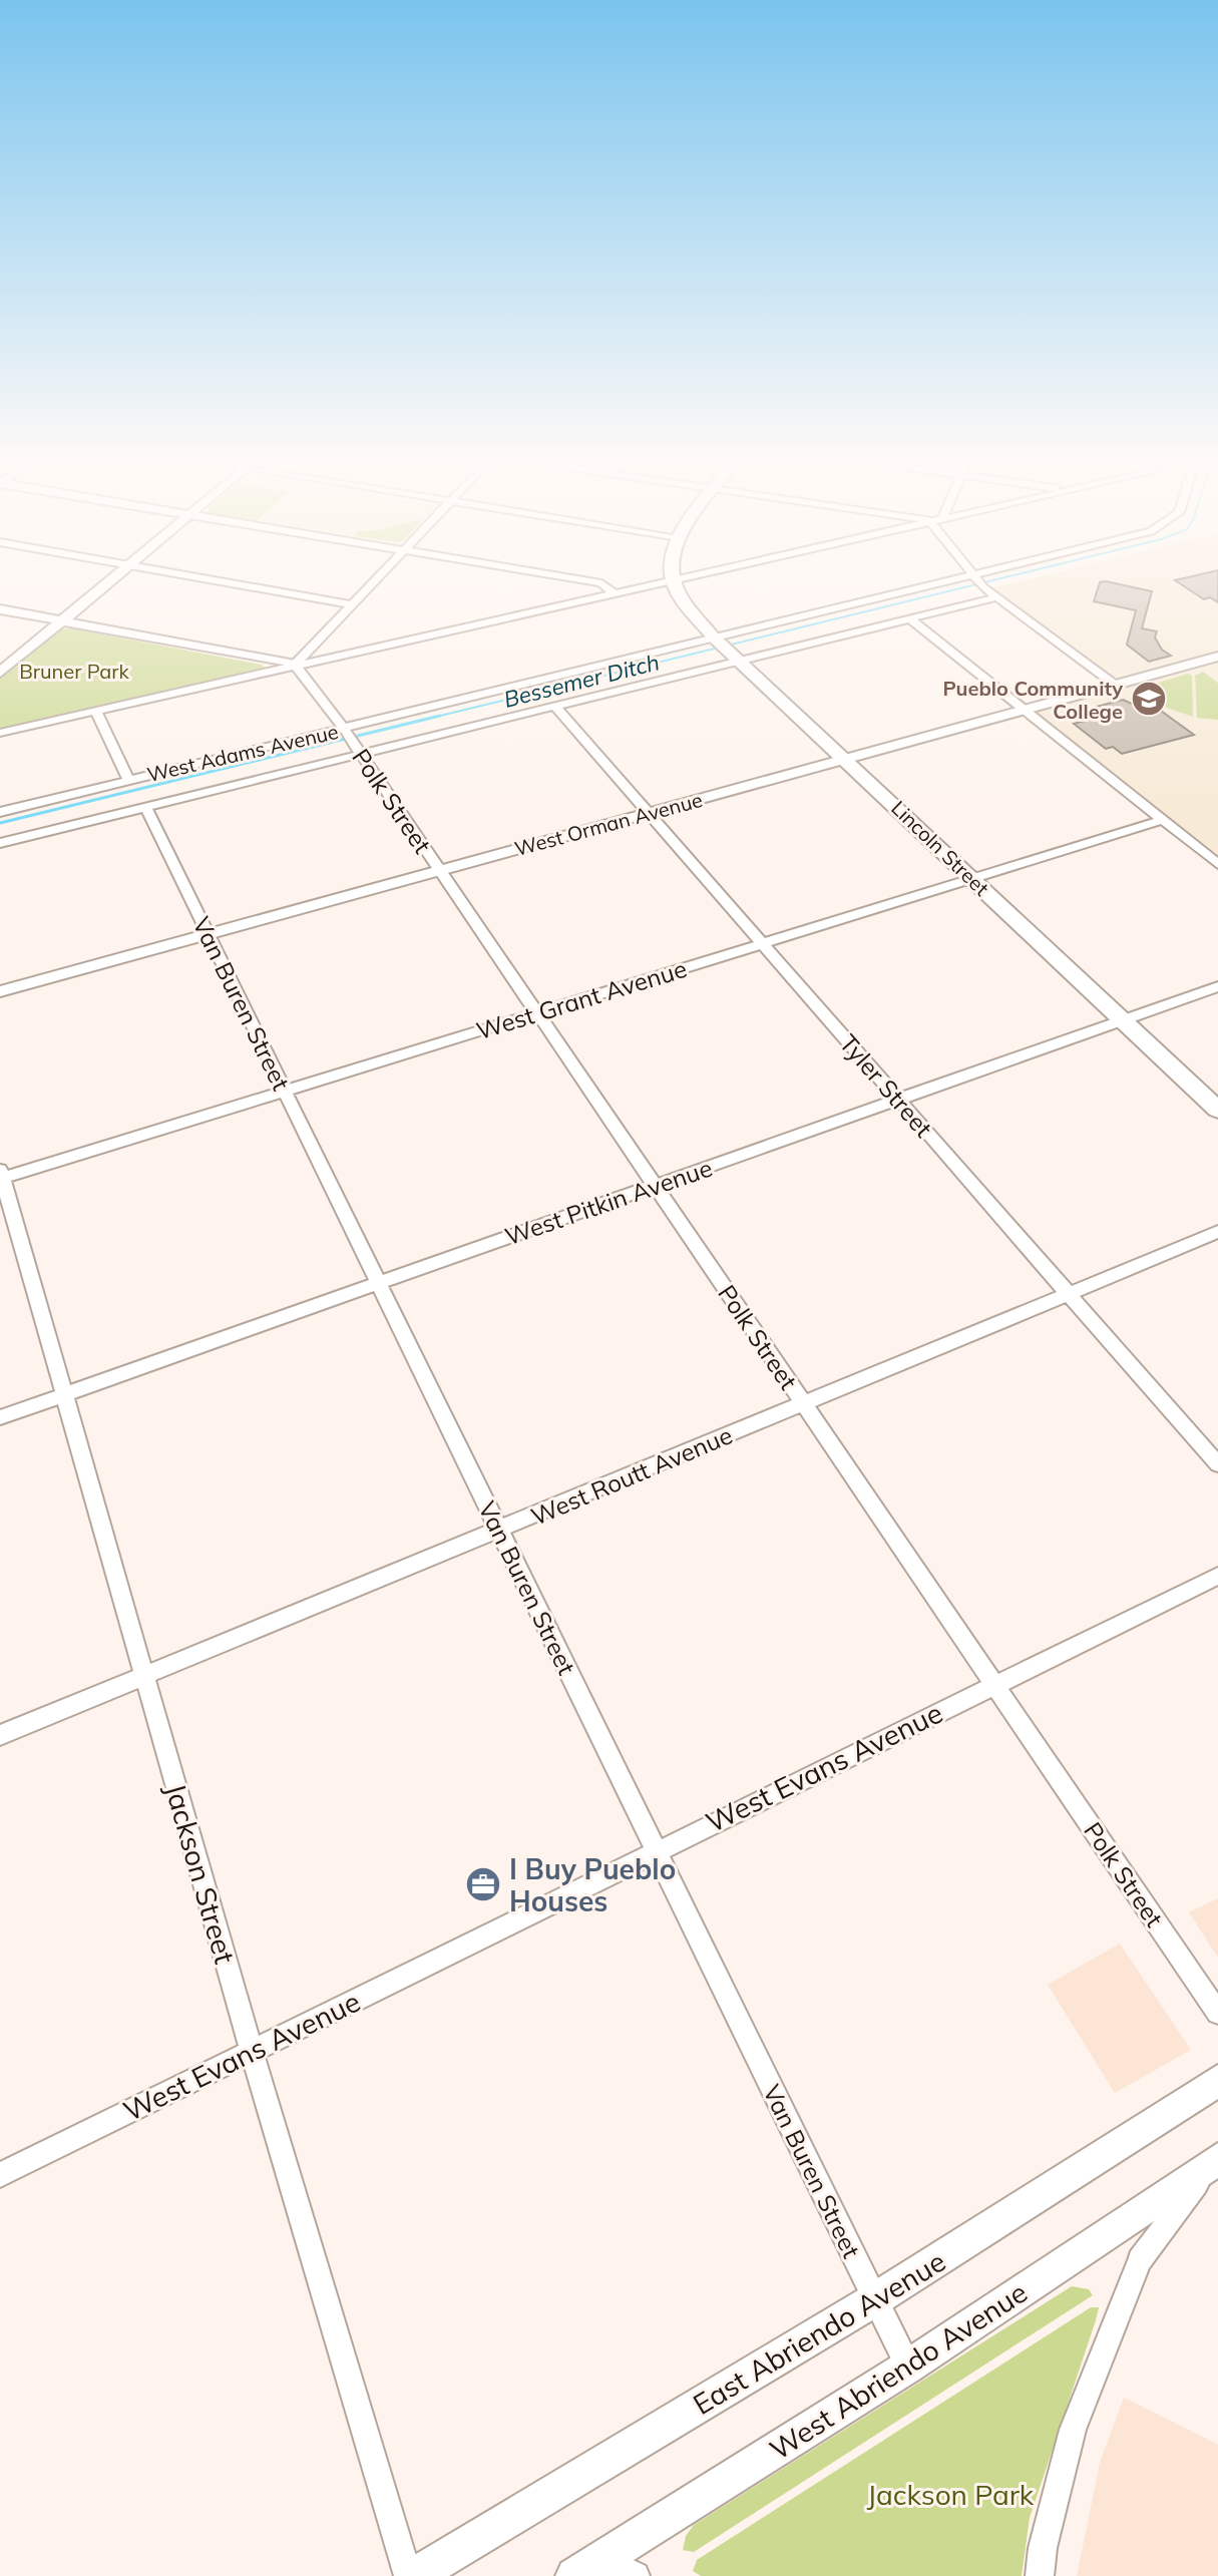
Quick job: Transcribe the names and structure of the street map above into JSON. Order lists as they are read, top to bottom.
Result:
{
  "streets": {
    "main road": ["Lincoln Street", "East Abriendo Avenue", "West Abriendo Avenue"],
    "street": [
      "West Adams Avenue",
      "Polk Street",
      "West Orman Avenue",
      "West Grant Avenue",
      "Van Buren Street",
      "Tyler Street",
      "West Pitkin Avenue",
      "West Routt Avenue",
      "West Evans Avenue",
      "Jackson Street"
    ]
  },
  "crossings": [
    ["West Adams Avenue", "Polk Street"],
    ["West Adams Avenue", "Lincoln Street"],
    ["West Adams Avenue", "Van Buren Street"],
    ["West Adams Avenue", "Tyler Street"],
    ["Polk Street", "West Orman Avenue"],
    ["Polk Street", "West Grant Avenue"],
    ["Polk Street", "West Pitkin Avenue"],
    ["Polk Street", "West Routt Avenue"],
    ["Polk Street", "West Evans Avenue"],
    ["West Orman Avenue", "Lincoln Street"],
    ["West Orman Avenue", "Van Buren Street"],
    ["West Orman Avenue", "Tyler Street"],
    ["Lincoln Street", "West Grant Avenue"],
    ["Lincoln Street", "West Pitkin Avenue"],
    ["West Grant Avenue", "Van Buren Street"],
    ["West Grant Avenue", "Tyler Street"],
    ["West Grant Avenue", "Jackson Street"],
    ["Van Buren Street", "West Pitkin Avenue"],
    ["Van Buren Street", "West Routt Avenue"],
    ["Van Buren Street", "West Evans Avenue"],
    ["Van Buren Street", "East Abriendo Avenue"],
    ["Van Buren Street", "West Abriendo Avenue"],
    ["Tyler Street", "West Pitkin Avenue"],
    ["Tyler Street", "West Routt Avenue"],
    ["West Pitkin Avenue", "Jackson Street"],
    ["West Routt Avenue", "Jackson Street"],
    ["West Evans Avenue", "Jackson Street"]
  ],
  "water": ["Bessemer Ditch"],
  "parks": ["Bruner Park", "Jackson Park"],
  "places": {
    "school or university": ["Pueblo Community College"],
    "office": ["I Buy Pueblo Houses"]
  }
}
